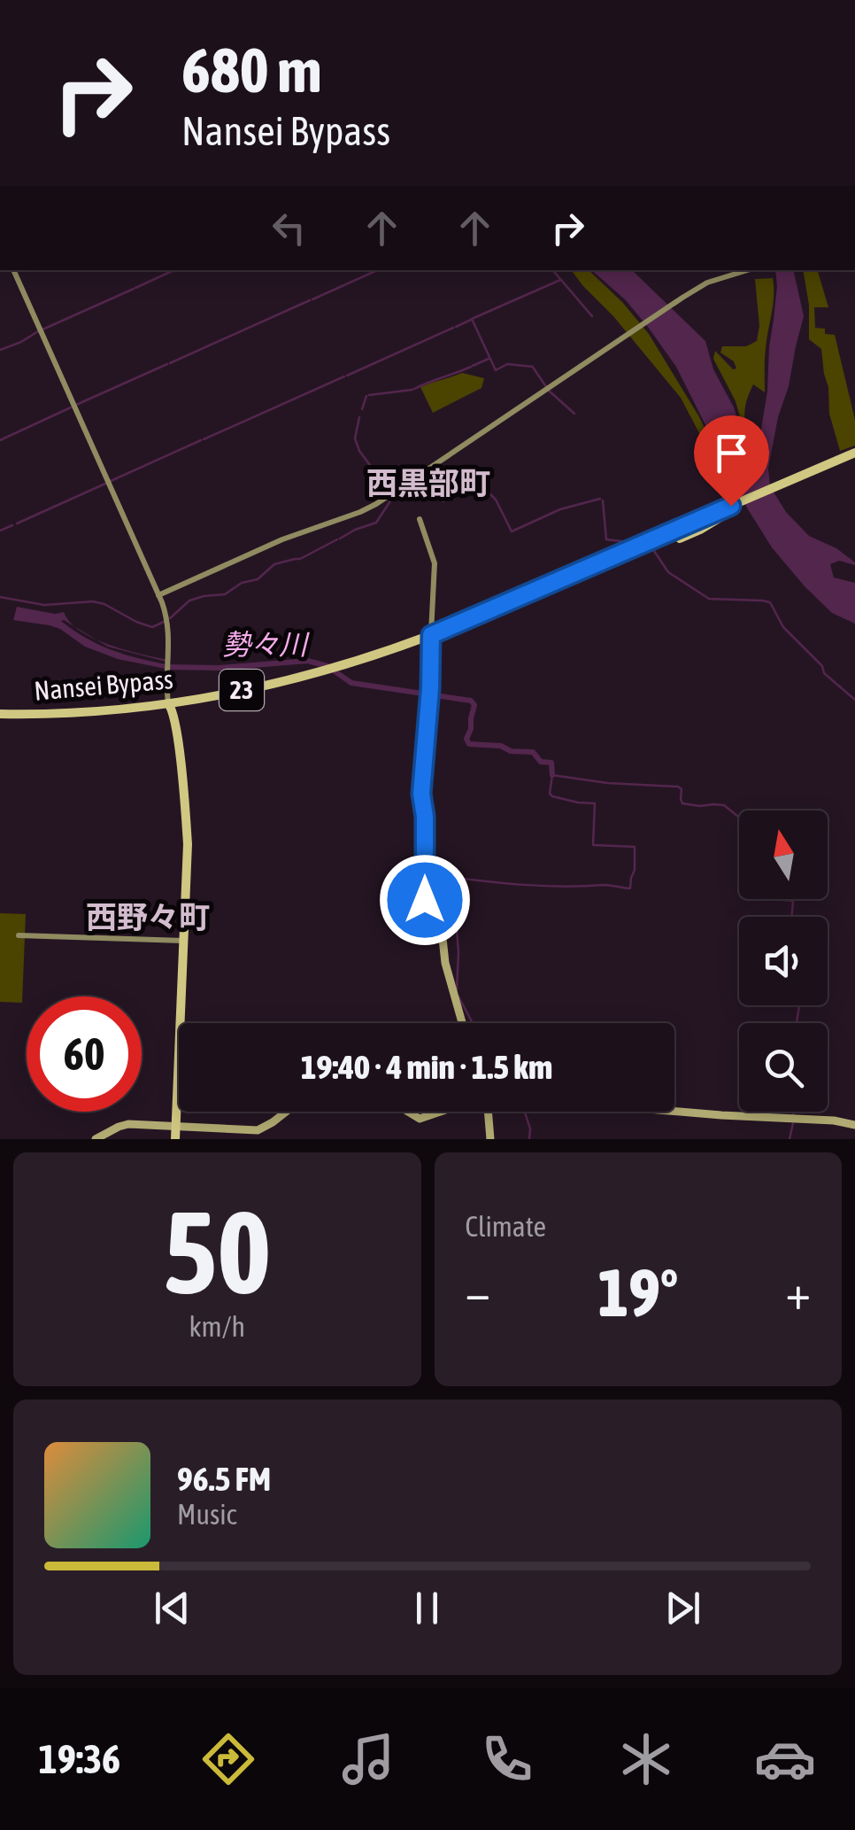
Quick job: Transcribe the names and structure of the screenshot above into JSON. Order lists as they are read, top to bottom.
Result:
{
  "streets": {
    "highway": ["Nansei Bypass", "23"]
  },
  "districts": ["西黒部町", "西野々町"],
  "water": ["勢々川"],
  "north": "top",
  "page": {
    "turn": ["680 m", "Nansei Bypass"],
    "limit": "60",
    "trip": "19:40 · 4 min · 1.5 km",
    "tile": [
      ["50", "km/h"],
      "Climate"
    ],
    "heat": ["−", "19°", "+"],
    "song": ["96.5 FM", "Music"],
    "tabs": "19:36"
  }
}
